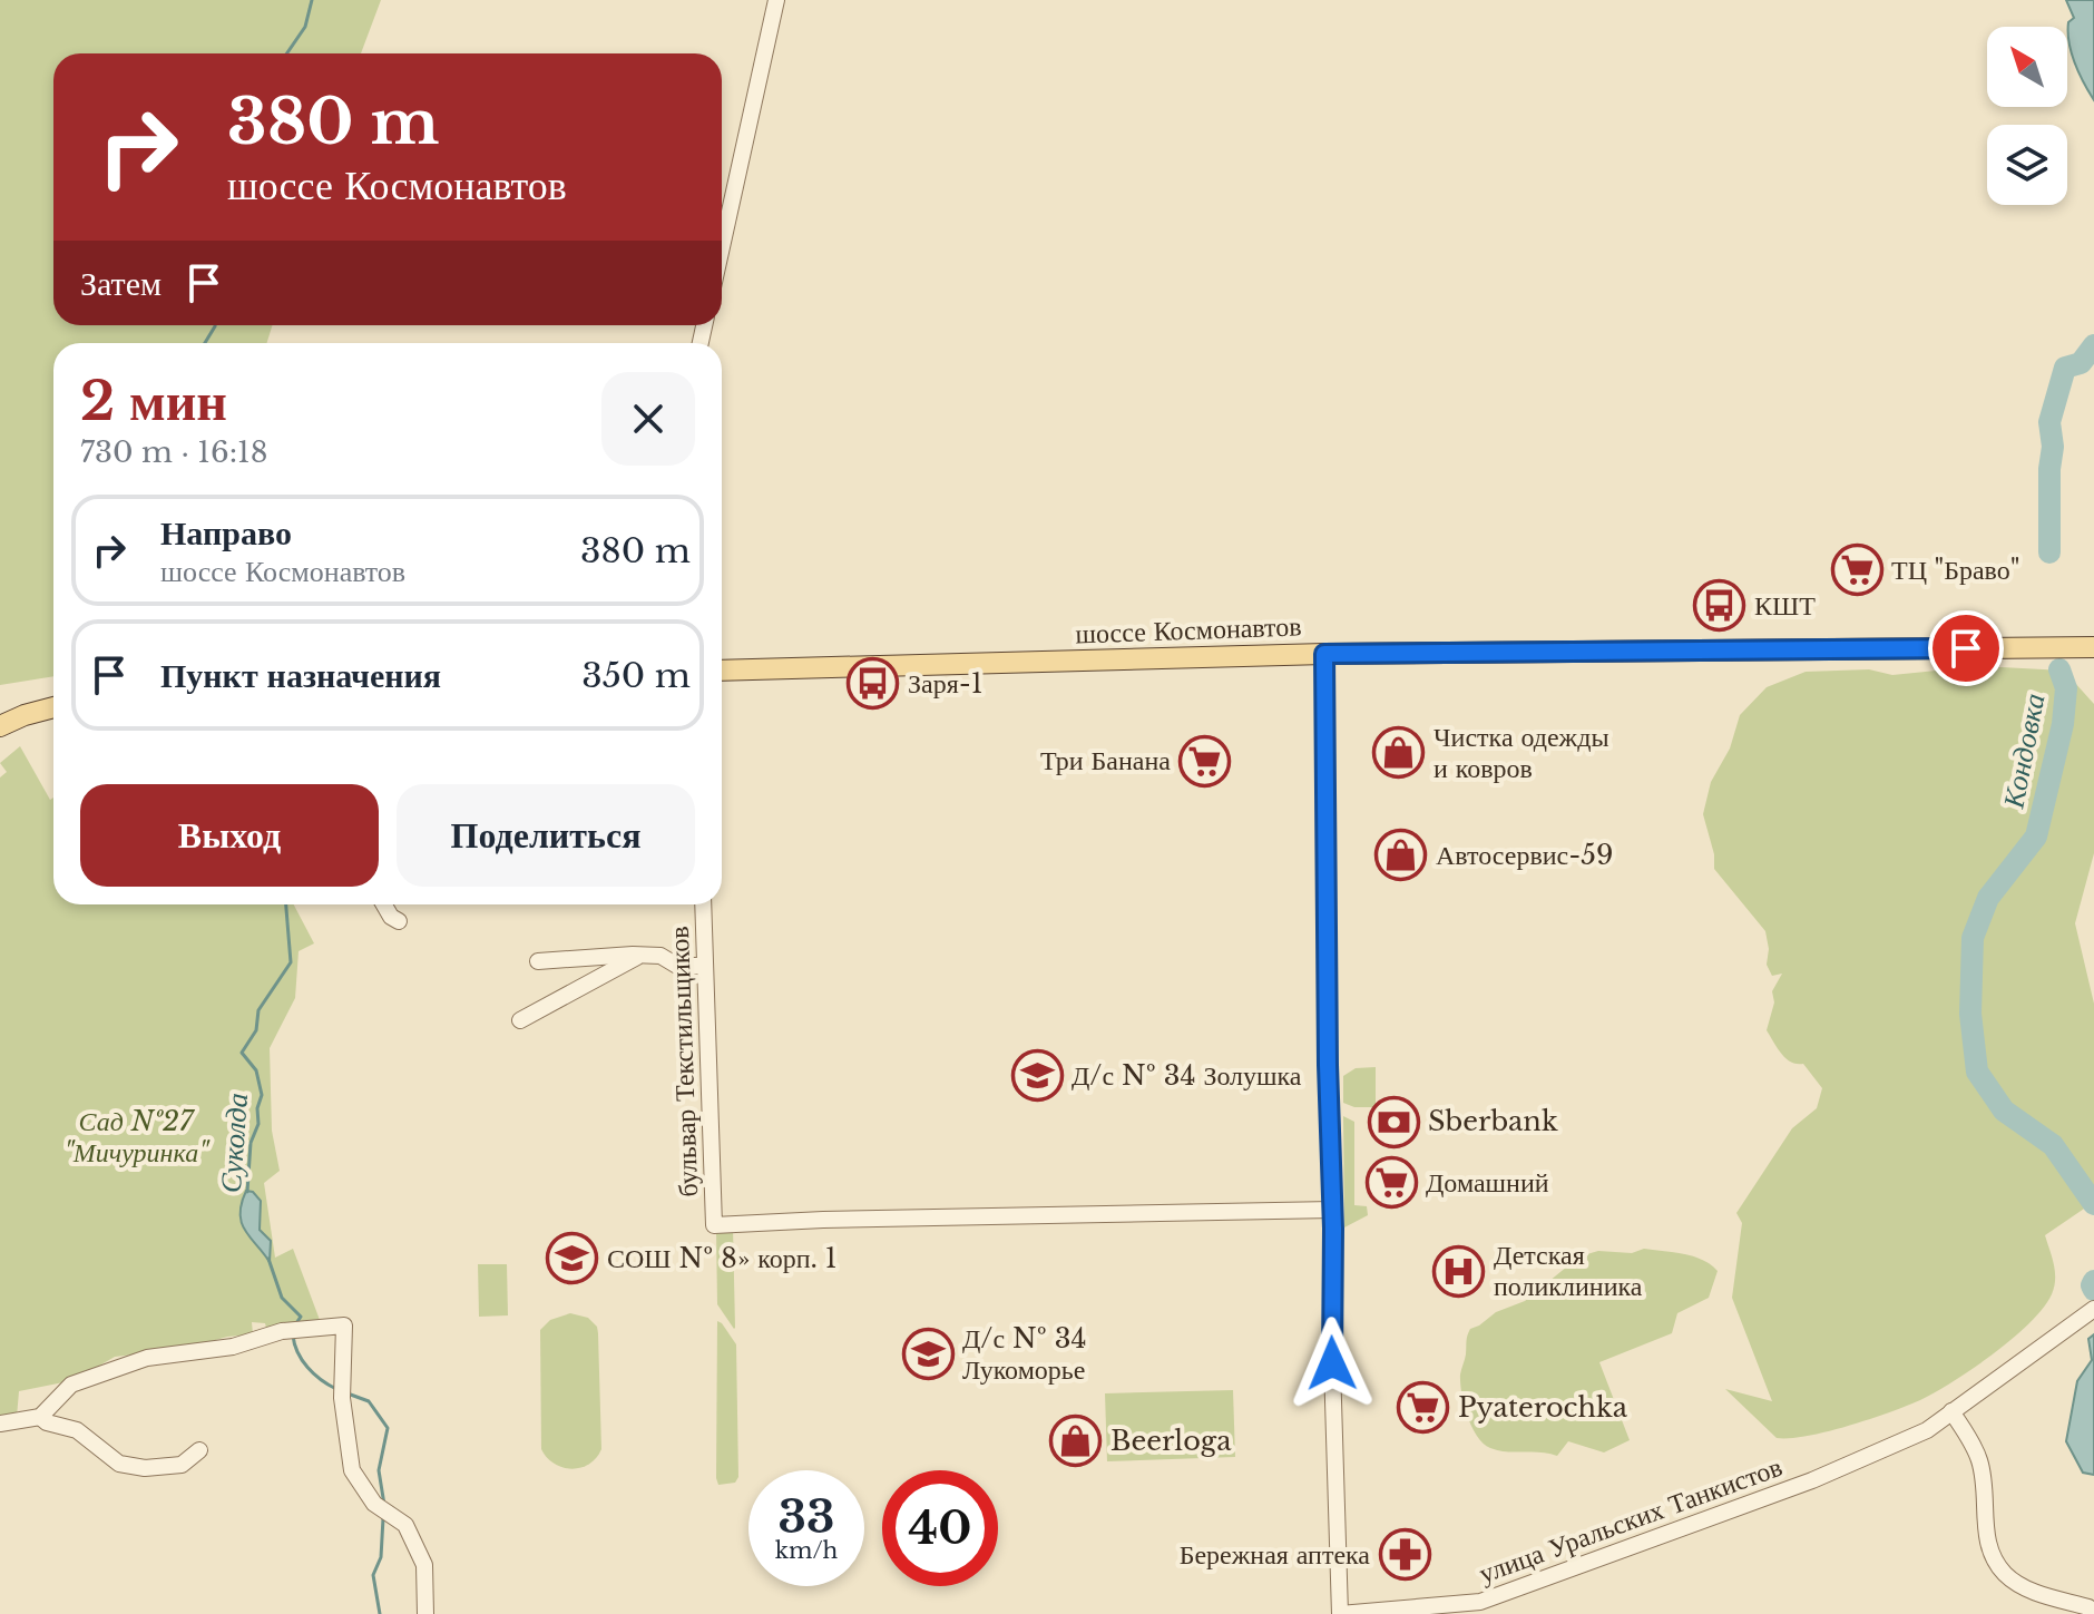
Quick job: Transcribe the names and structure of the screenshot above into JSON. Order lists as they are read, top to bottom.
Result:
{
  "streets": {
    "main road": ["шоссе Космонавтов"],
    "street": ["бульвар Текстильщиков", "улица Уральских Танкистов"]
  },
  "water": ["Кондовка", "Суколда"],
  "parks": ["Сад №27 \"Мичуринка\""],
  "places": {
    "supermarket": [
      "ТЦ \"Браво\"",
      "Три Банана",
      "Домашний",
      "Pyaterochka"
    ],
    "bus stop": ["КШТ", "Заря-1"],
    "shop": ["Чистка одежды и ковров", "Автосервис-59", "Beerloga"],
    "school or university": ["Д/с № 34 Золушка", "СОШ № 8» корп. 1", "Д/с № 34 Лукоморье"],
    "bank": ["Sberbank"],
    "hospital": ["Детская поликлиника"],
    "pharmacy": ["Бережная аптека"]
  },
  "north": "top left",
  "page": {
    "turn": ["380 m", "шоссе Космонавтов"],
    "then": "Затем",
    "heading": ["2 мин", "730 m · 16:18"],
    "list": [
      {
        "name": "Направо",
        "note": "шоссе Космонавтов",
        "value": "380 m"
      },
      {
        "name": "Пункт назначения",
        "value": "350 m"
      }
    ],
    "buttons": ["Выход", "Поделиться"],
    "speed": "33 km/h",
    "limit": "40"
  }
}
